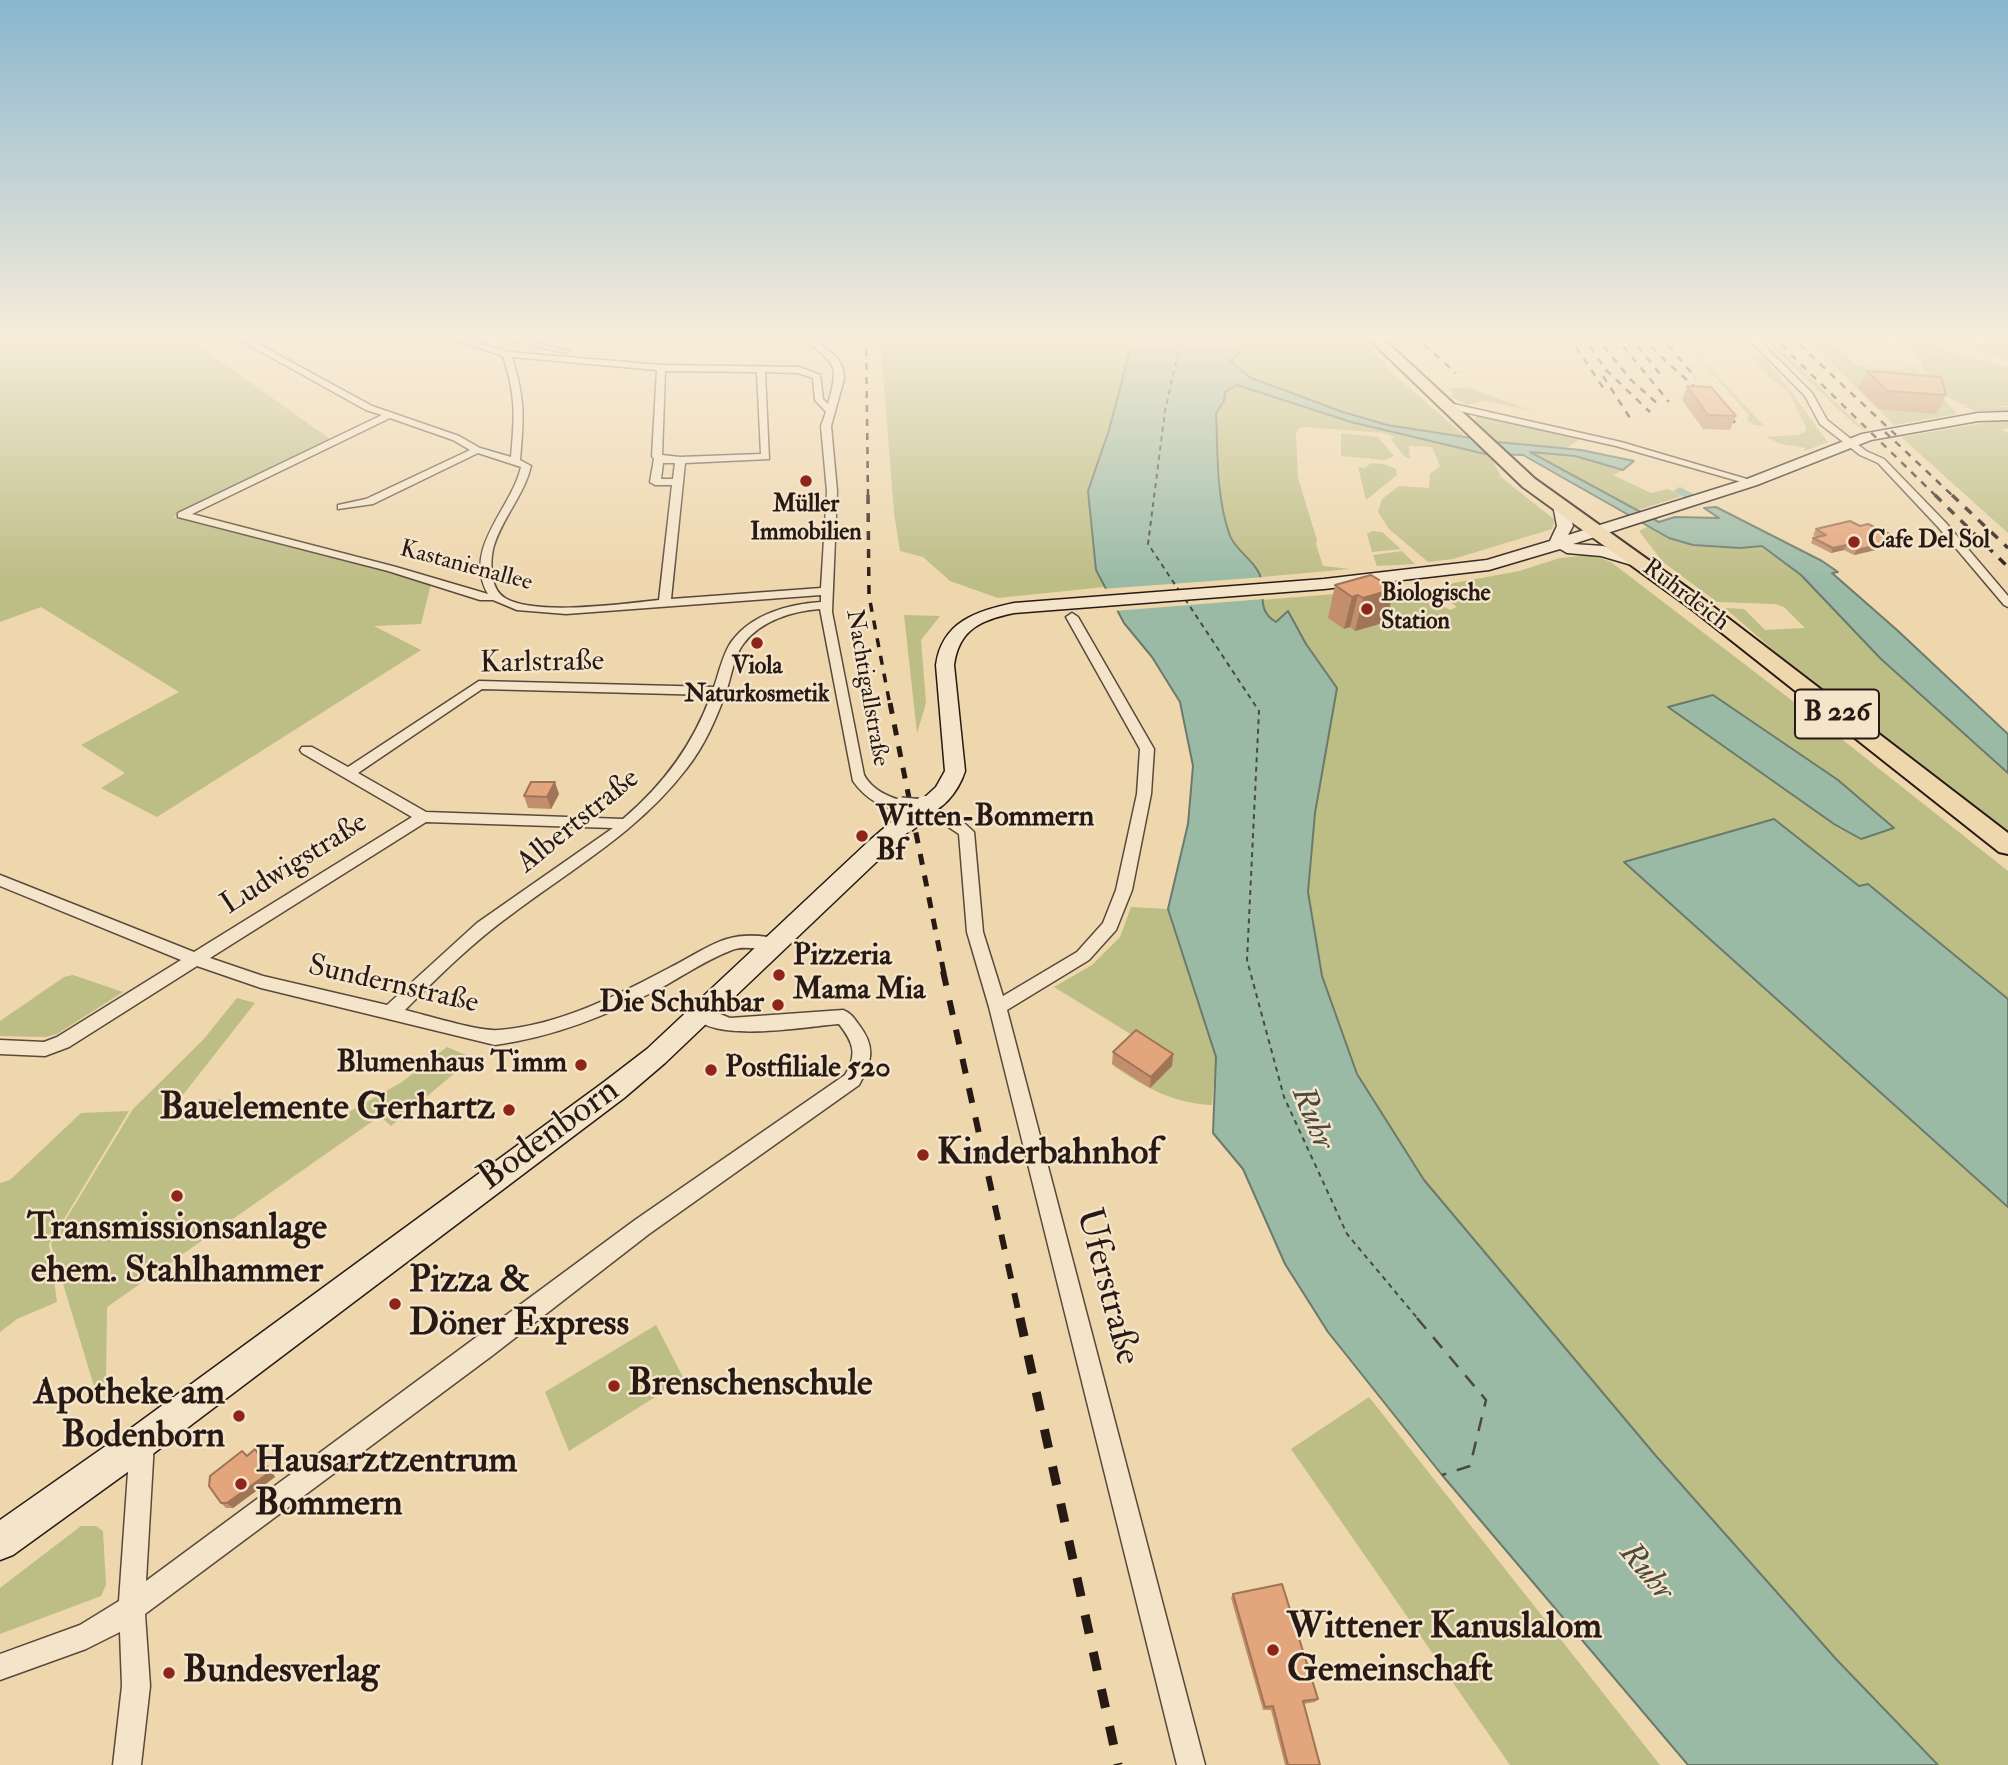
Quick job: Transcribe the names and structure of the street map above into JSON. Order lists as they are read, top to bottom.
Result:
{
  "streets": {
    "main road": ["Ruhrdeich", "B 226", "Bodenborn"],
    "street": [
      "Kastanienallee",
      "Karlstraße",
      "Nachtigallstraße",
      "Albertstraße",
      "Ludwigstraße",
      "Sundernstraße",
      "Uferstraße"
    ]
  },
  "crossings": [
    ["Kastanienallee", "Nachtigallstraße"],
    ["Kastanienallee", "Albertstraße"],
    ["Ruhrdeich", "B 226"],
    ["Karlstraße", "Albertstraße"],
    ["Nachtigallstraße", "Albertstraße"],
    ["Nachtigallstraße", "Bodenborn"],
    ["B 226", "Bodenborn"],
    ["Albertstraße", "Sundernstraße"],
    ["Ludwigstraße", "Sundernstraße"],
    ["Sundernstraße", "Bodenborn"],
    ["Bodenborn", "Uferstraße"]
  ],
  "water": ["Ruhr"],
  "places": [
    "Müller Immobilien",
    "Cafe Del Sol",
    "Biologische Station",
    "Viola Naturkosmetik",
    "Witten-Bommern Bf",
    "Pizzeria Mama Mia",
    "Die Schuhbar",
    "Blumenhaus Timm",
    "Postfiliale 520",
    "Bauelemente Gerhartz",
    "Kinderbahnhof",
    "Transmissionsanlage ehem. Stahlhammer",
    "Pizza & Döner Express",
    "Brenschenschule",
    "Apotheke am Bodenborn",
    "Hausarztzentrum Bommern",
    "Wittener Kanuslalom Gemeinschaft",
    "Bundesverlag"
  ]
}
